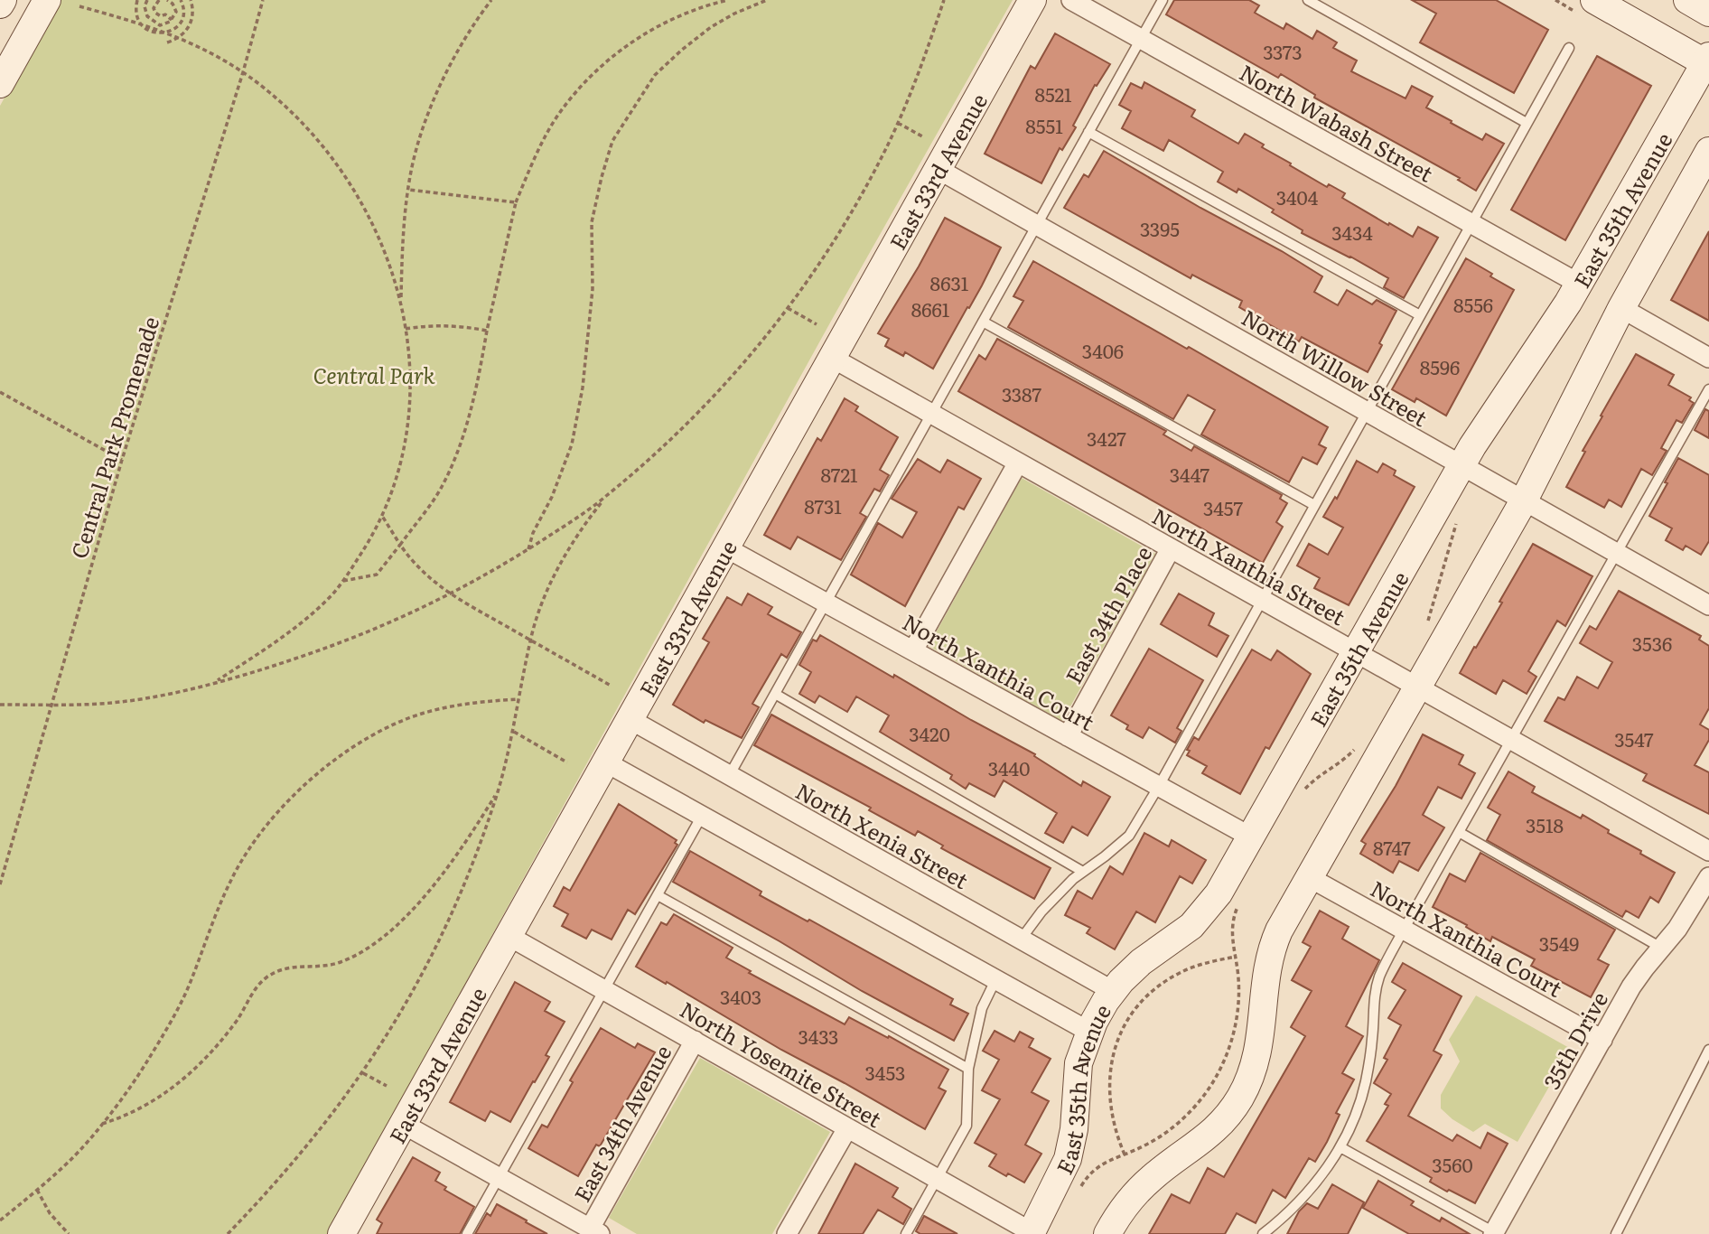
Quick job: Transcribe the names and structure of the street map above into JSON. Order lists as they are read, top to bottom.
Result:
{
  "streets": {
    "street": [
      "North Wabash Street",
      "East 33rd Avenue",
      "East 35th Avenue",
      "North Willow Street",
      "North Xanthia Street",
      "East 34th Place",
      "North Xanthia Court",
      "North Xenia Street",
      "35th Drive",
      "North Yosemite Street",
      "East 34th Avenue"
    ],
    "path": ["Central Park Promenade"]
  },
  "crossings": [
    ["North Wabash Street", "East 35th Avenue"],
    ["East 33rd Avenue", "North Willow Street"],
    ["East 33rd Avenue", "North Xanthia Street"],
    ["East 33rd Avenue", "North Xanthia Court"],
    ["East 33rd Avenue", "North Xenia Street"],
    ["East 33rd Avenue", "North Yosemite Street"],
    ["East 35th Avenue", "North Willow Street"],
    ["East 35th Avenue", "North Xanthia Street"],
    ["East 35th Avenue", "North Xanthia Court"],
    ["East 35th Avenue", "North Xenia Street"],
    ["East 35th Avenue", "North Yosemite Street"],
    ["North Xanthia Street", "East 34th Place"],
    ["East 34th Place", "North Xanthia Court"],
    ["North Xanthia Court", "35th Drive"],
    ["North Yosemite Street", "East 34th Avenue"]
  ],
  "parks": ["Central Park"],
  "house_numbers": [
    "3373",
    "8521",
    "8551",
    "3404",
    "3395",
    "3434",
    "8631",
    "8556",
    "8661",
    "3406",
    "8596",
    "3387",
    "3427",
    "8721",
    "3447",
    "8731",
    "3457",
    "3536",
    "3420",
    "3547",
    "3440",
    "3518",
    "8747",
    "3549",
    "3403",
    "3433",
    "3453",
    "3560"
  ]
}
